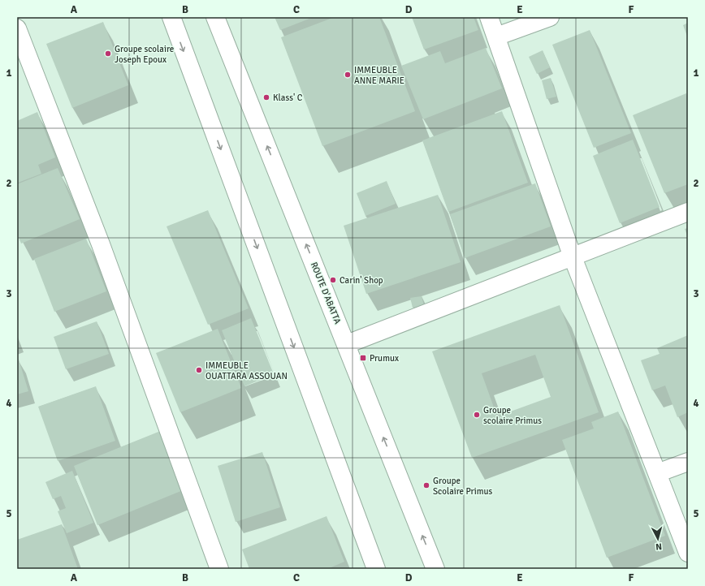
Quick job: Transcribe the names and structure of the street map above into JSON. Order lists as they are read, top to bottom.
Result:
{
  "streets": {
    "street": ["ROUTE D'ABATTA"]
  },
  "places": {
    "other": [
      "Groupe scolaire Joseph Epoux",
      "IMMEUBLE ANNE MARIE",
      "Klass' C",
      "Carin' Shop",
      "IMMEUBLE OUATTARA ASSOUAN",
      "Groupe scolaire Primus",
      "Groupe Scolaire Primus"
    ],
    "transit": ["Prumux"]
  },
  "north": "bottom",
  "grid": {
    "columns": [
      "A",
      "B",
      "C",
      "D",
      "E",
      "F"
    ],
    "rows": [
      "1",
      "2",
      "3",
      "4",
      "5"
    ]
  }
}
